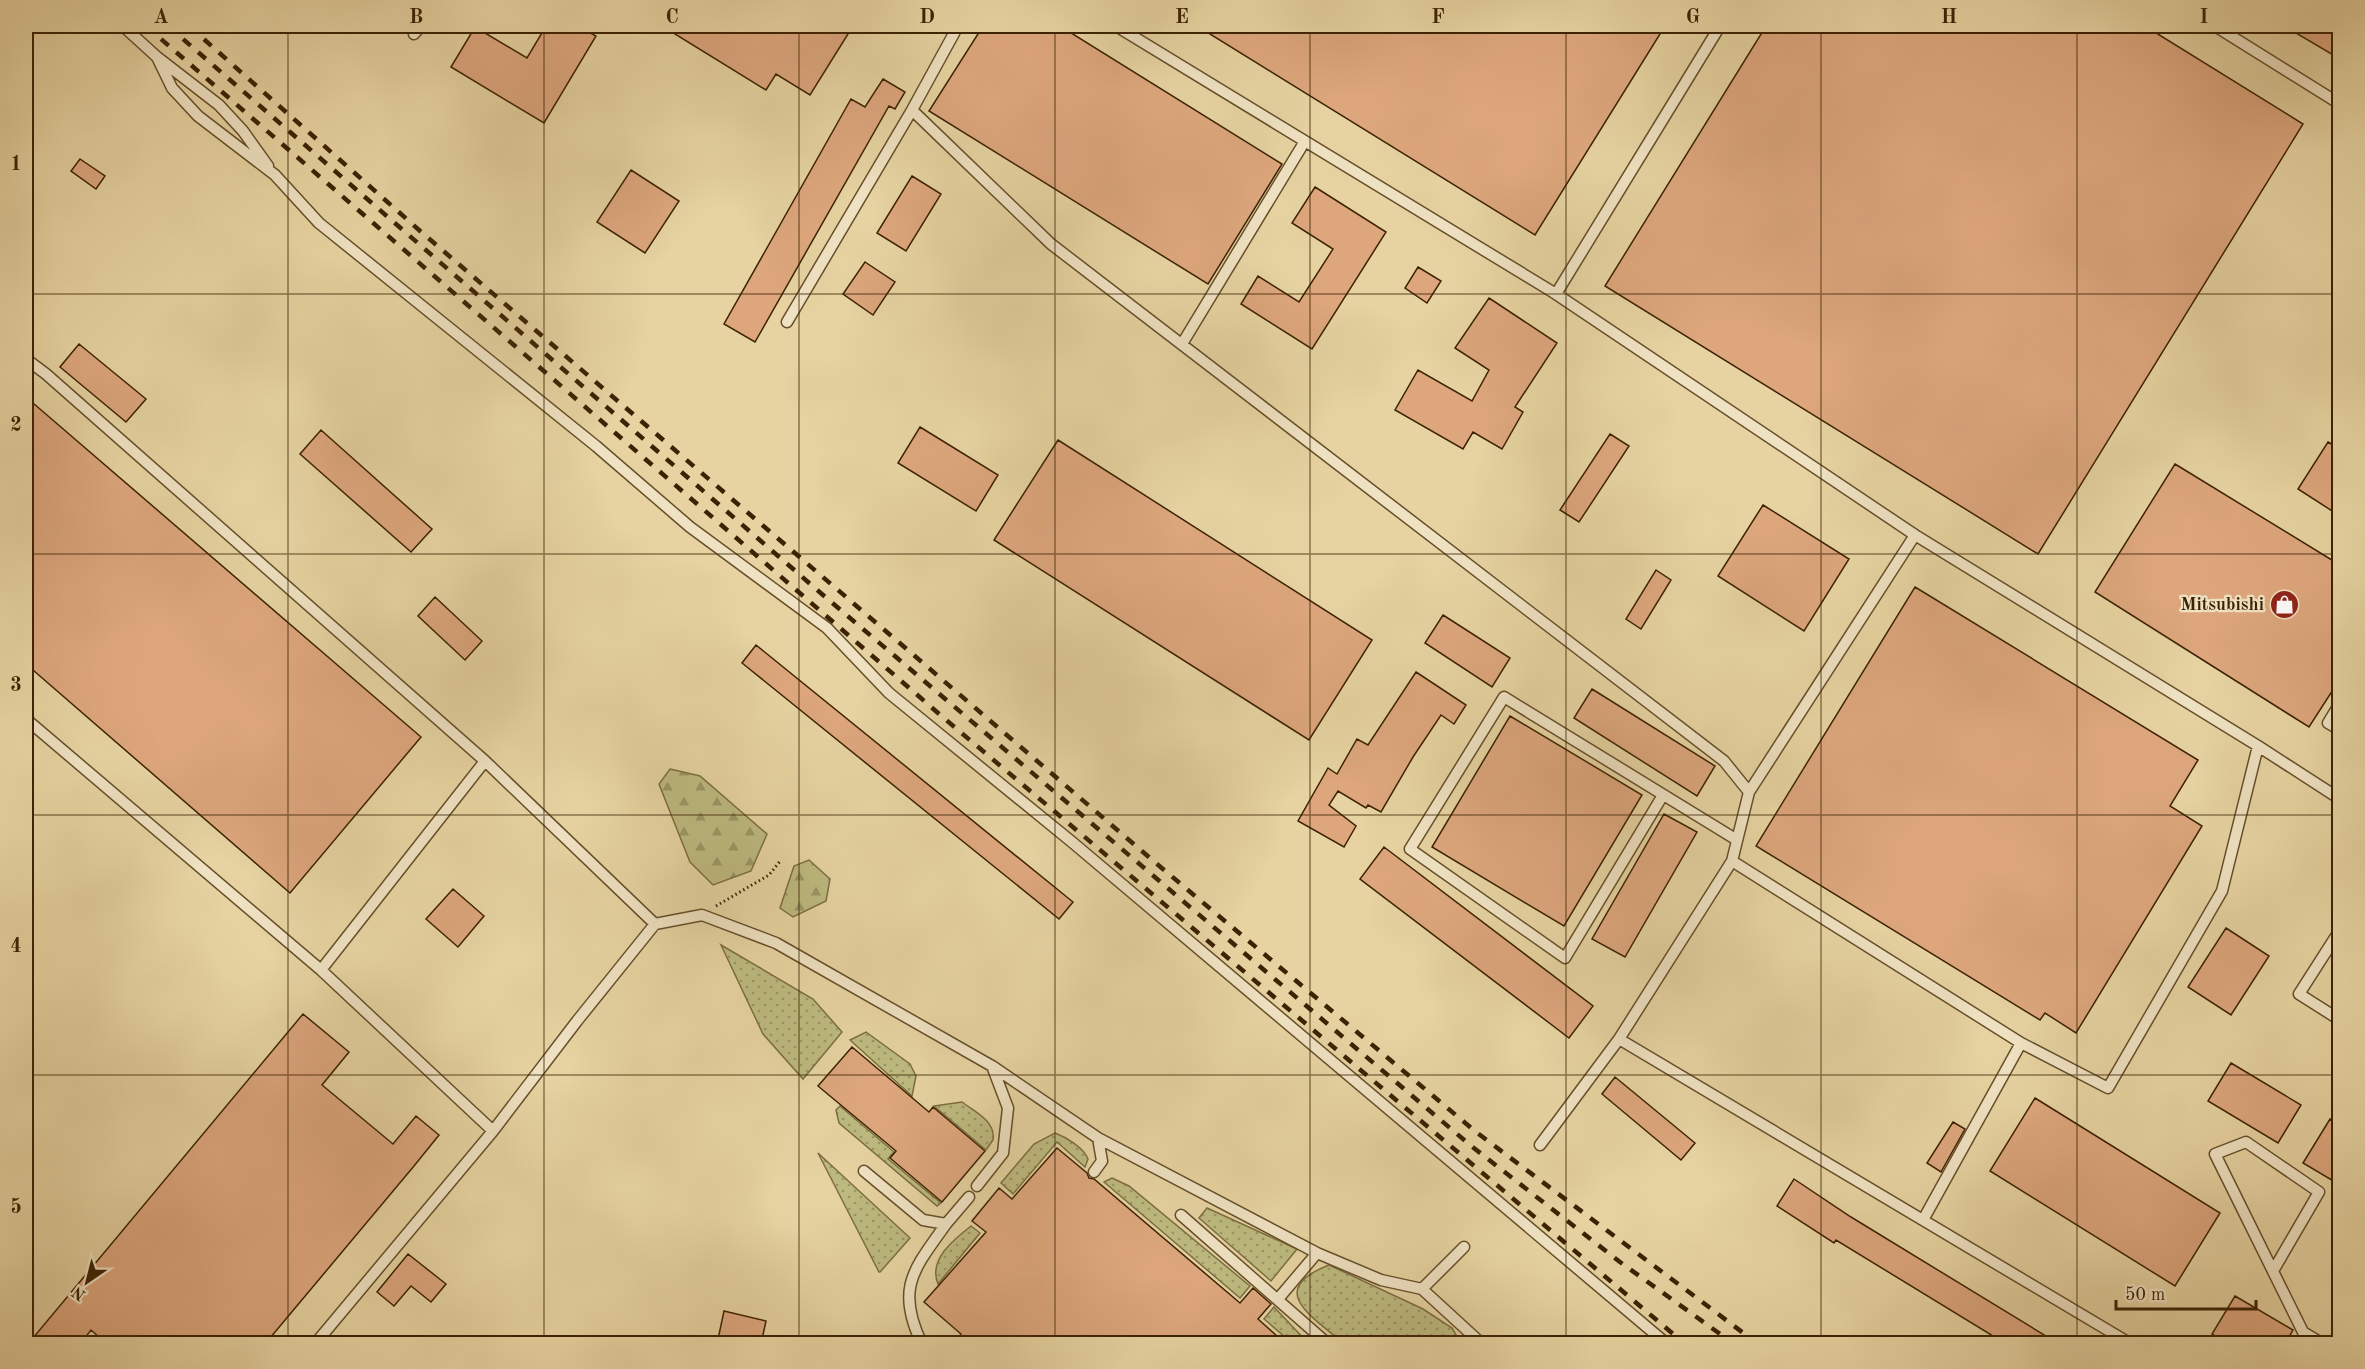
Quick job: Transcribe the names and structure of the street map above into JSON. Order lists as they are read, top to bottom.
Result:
{
  "places": {
    "shop": ["Mitsubishi"]
  },
  "scale_bar": "50 m",
  "north": "bottom left",
  "grid": {
    "columns": [
      "A",
      "B",
      "C",
      "D",
      "E",
      "F",
      "G",
      "H",
      "I"
    ],
    "rows": [
      "1",
      "2",
      "3",
      "4",
      "5"
    ]
  }
}
